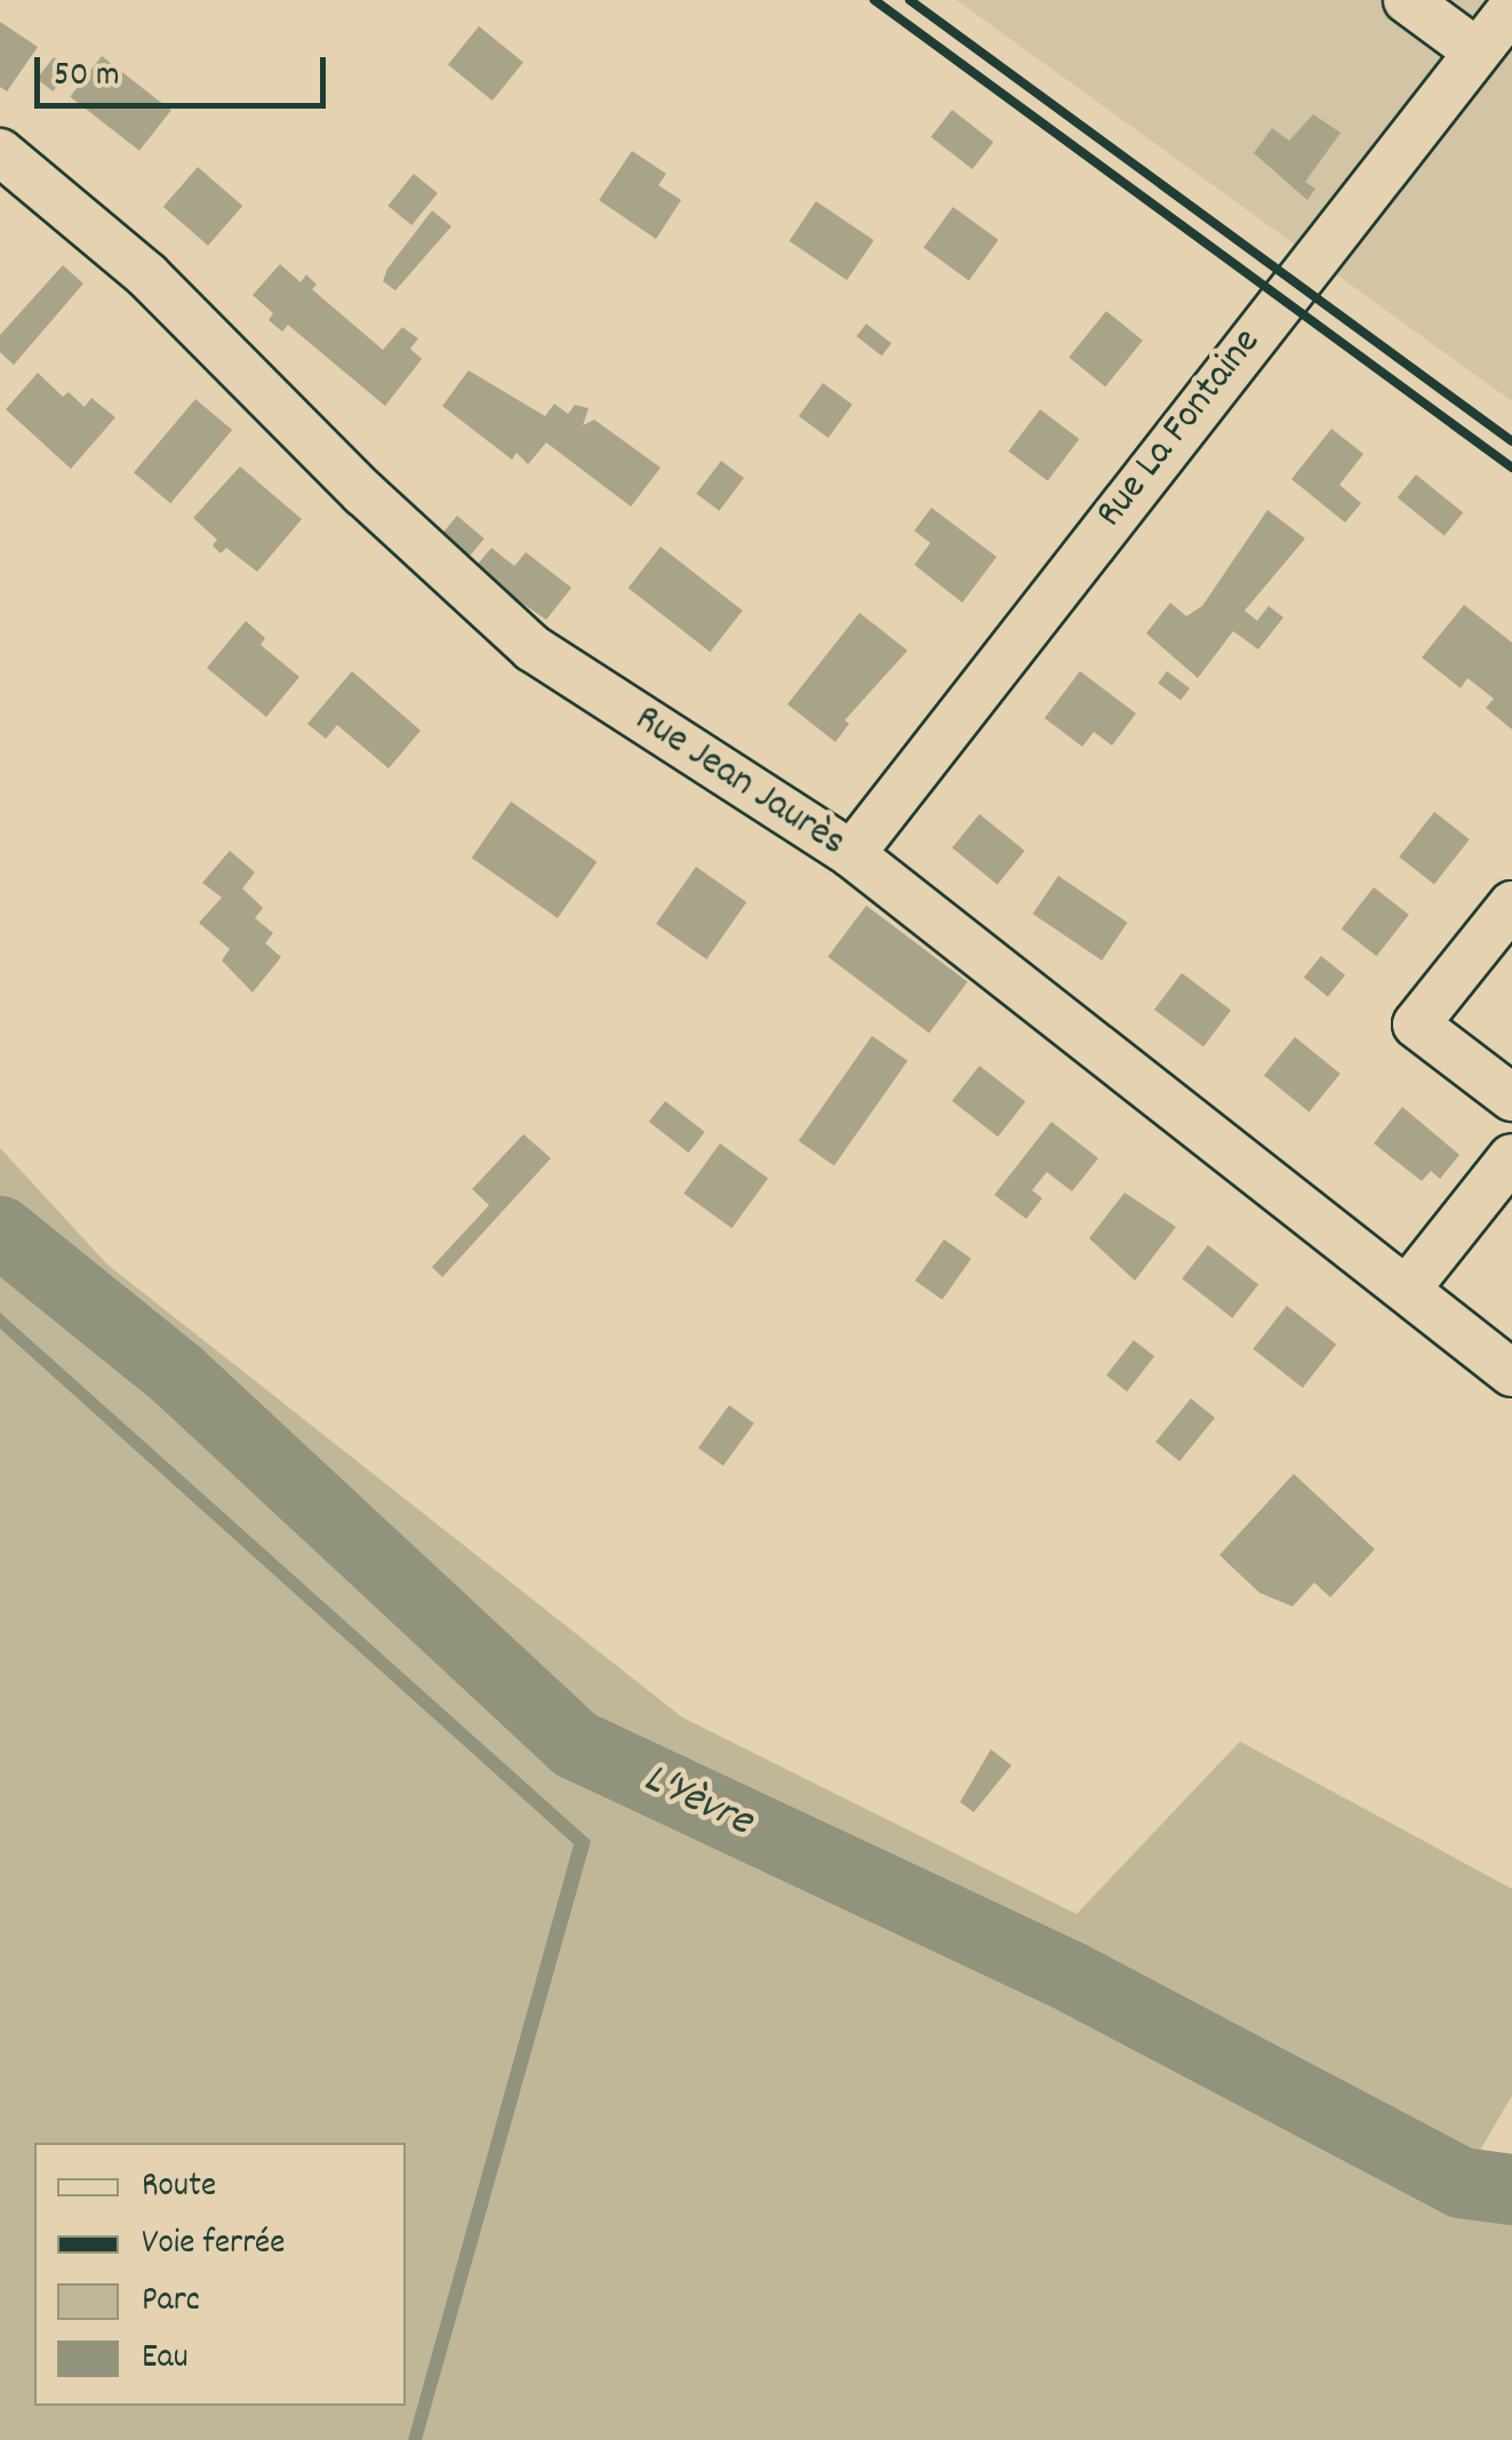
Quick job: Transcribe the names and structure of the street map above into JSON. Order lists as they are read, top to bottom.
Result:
{
  "streets": {
    "street": ["Rue La Fontaine", "Rue Jean Jaurès"]
  },
  "crossings": [
    ["Rue La Fontaine", "Rue Jean Jaurès"]
  ],
  "water": ["L'Yèvre"],
  "legend": [
    "Route",
    "Voie ferrée",
    "Parc",
    "Eau"
  ],
  "scale_bar": "50 m"
}
